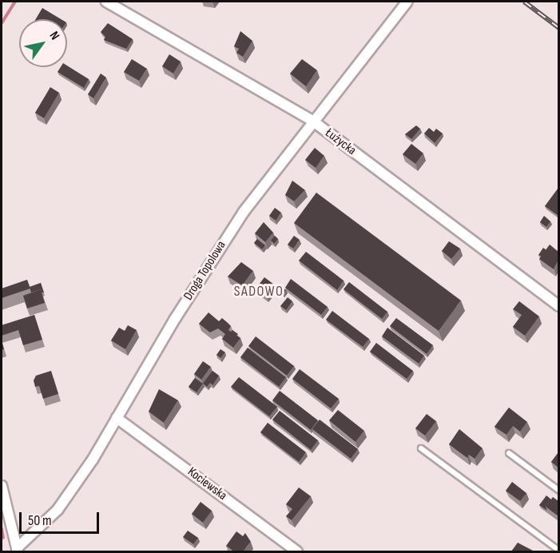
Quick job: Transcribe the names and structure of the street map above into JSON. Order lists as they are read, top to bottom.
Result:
{
  "streets": {
    "street": ["Łużycka", "Droga Topolowa", "Kociewska"]
  },
  "crossings": [
    ["Łużycka", "Droga Topolowa"],
    ["Droga Topolowa", "Kociewska"]
  ],
  "districts": ["SADOWO"],
  "scale_bar": "50 m",
  "north": "top right"
}
